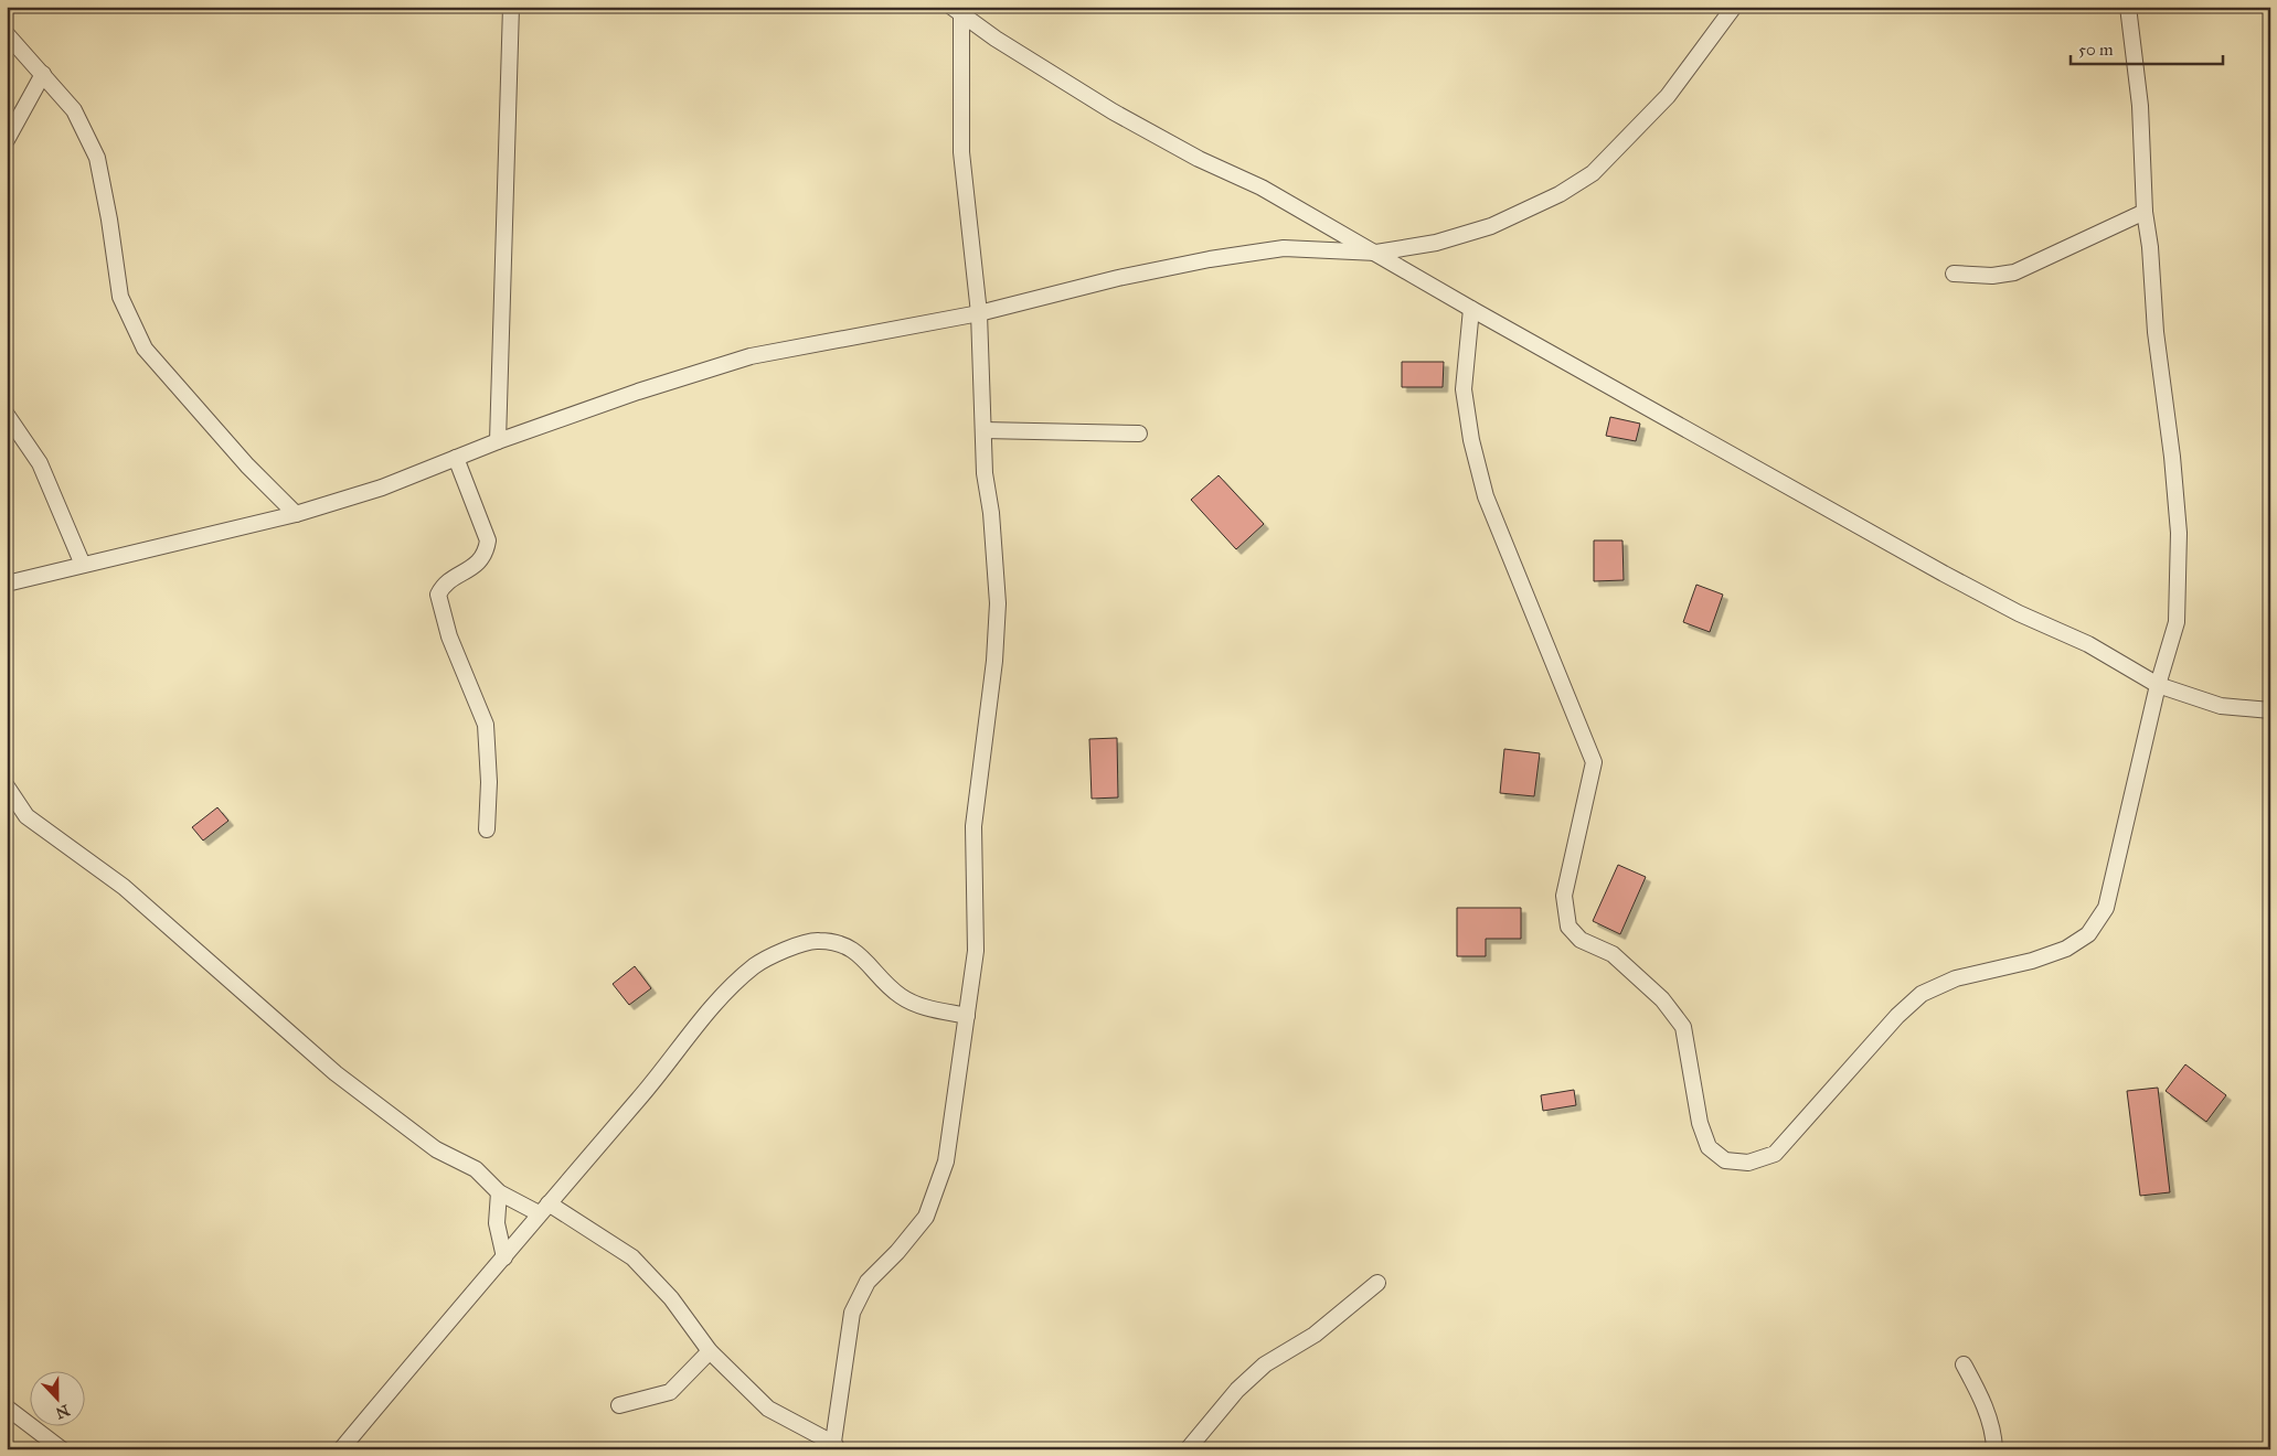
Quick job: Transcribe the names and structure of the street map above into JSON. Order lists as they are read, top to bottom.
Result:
{
  "scale_bar": "50 m",
  "north": "bottom"
}
